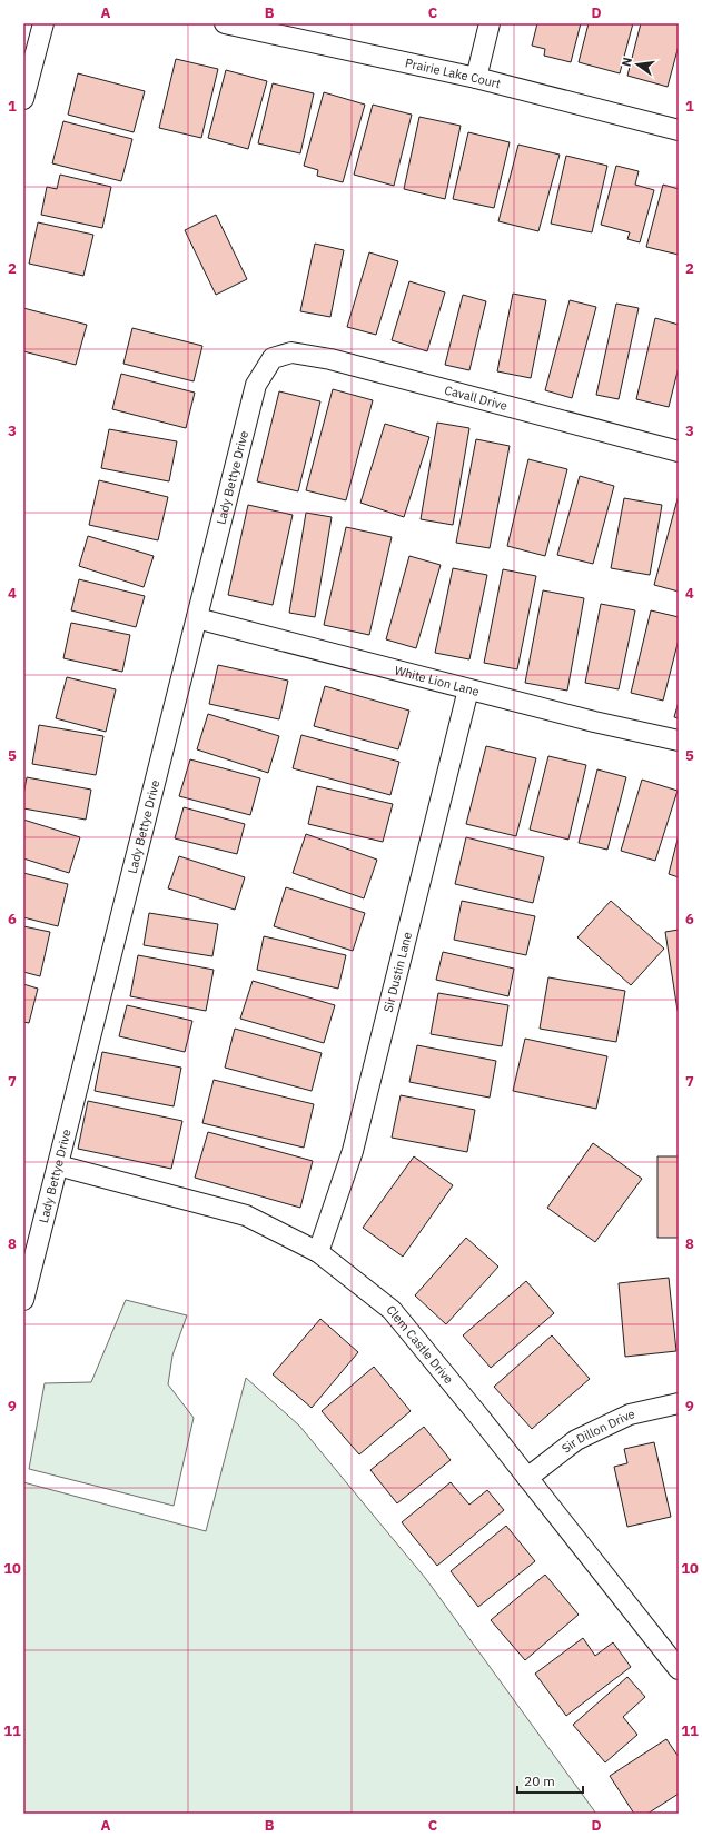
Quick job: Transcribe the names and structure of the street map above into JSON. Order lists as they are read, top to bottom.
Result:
{
  "streets": {
    "street": [
      "Prairie Lake Court",
      "Cavall Drive",
      "Lady Bettye Drive",
      "White Lion Lane",
      "Sir Dustin Lane",
      "Clem Castle Drive",
      "Sir Dillon Drive"
    ]
  },
  "crossings": [
    ["Cavall Drive", "Lady Bettye Drive"],
    ["Lady Bettye Drive", "White Lion Lane"],
    ["Lady Bettye Drive", "Clem Castle Drive"],
    ["White Lion Lane", "Sir Dustin Lane"],
    ["Sir Dustin Lane", "Clem Castle Drive"],
    ["Clem Castle Drive", "Sir Dillon Drive"]
  ],
  "scale_bar": "20 m",
  "north": "left",
  "grid": {
    "columns": [
      "A",
      "B",
      "C",
      "D"
    ],
    "rows": [
      "1",
      "2",
      "3",
      "4",
      "5",
      "6",
      "7",
      "8",
      "9",
      "10",
      "11"
    ]
  }
}
